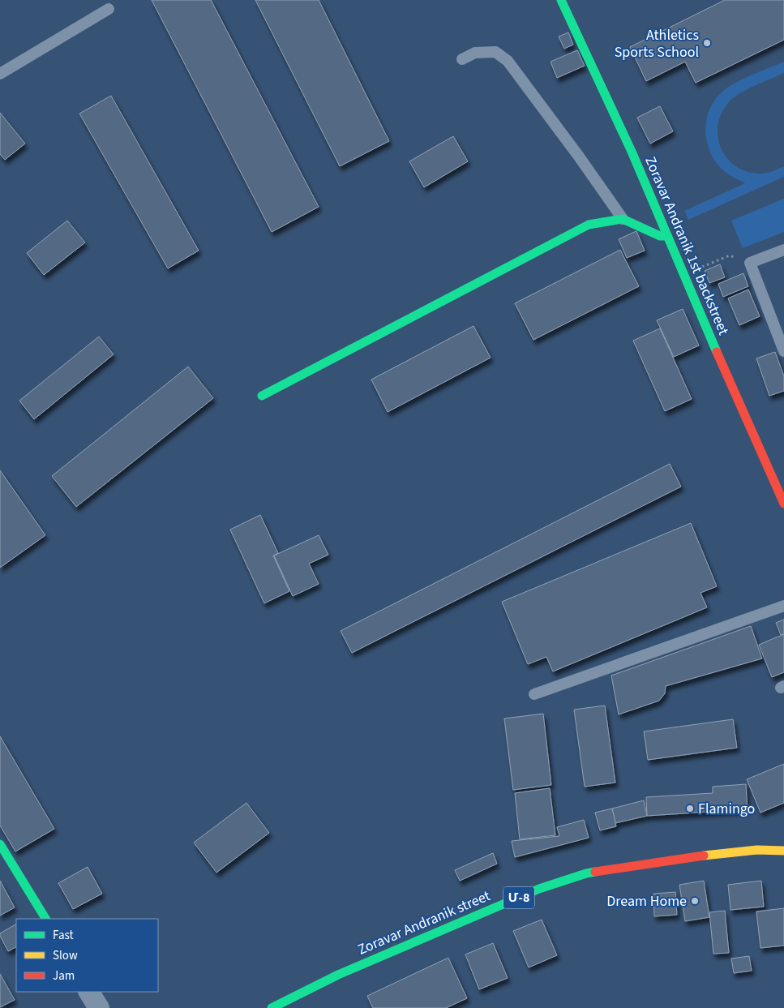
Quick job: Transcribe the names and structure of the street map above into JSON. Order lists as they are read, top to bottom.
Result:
{
  "streets": {
    "main road": ["Zoravar Andranik 1st backstreet", "Մ-8", "Zoravar Andranik street"]
  },
  "places": ["Athletics Sports School", "Flamingo", "Dream Home"],
  "legend": ["Fast", "Slow", "Jam"]
}
